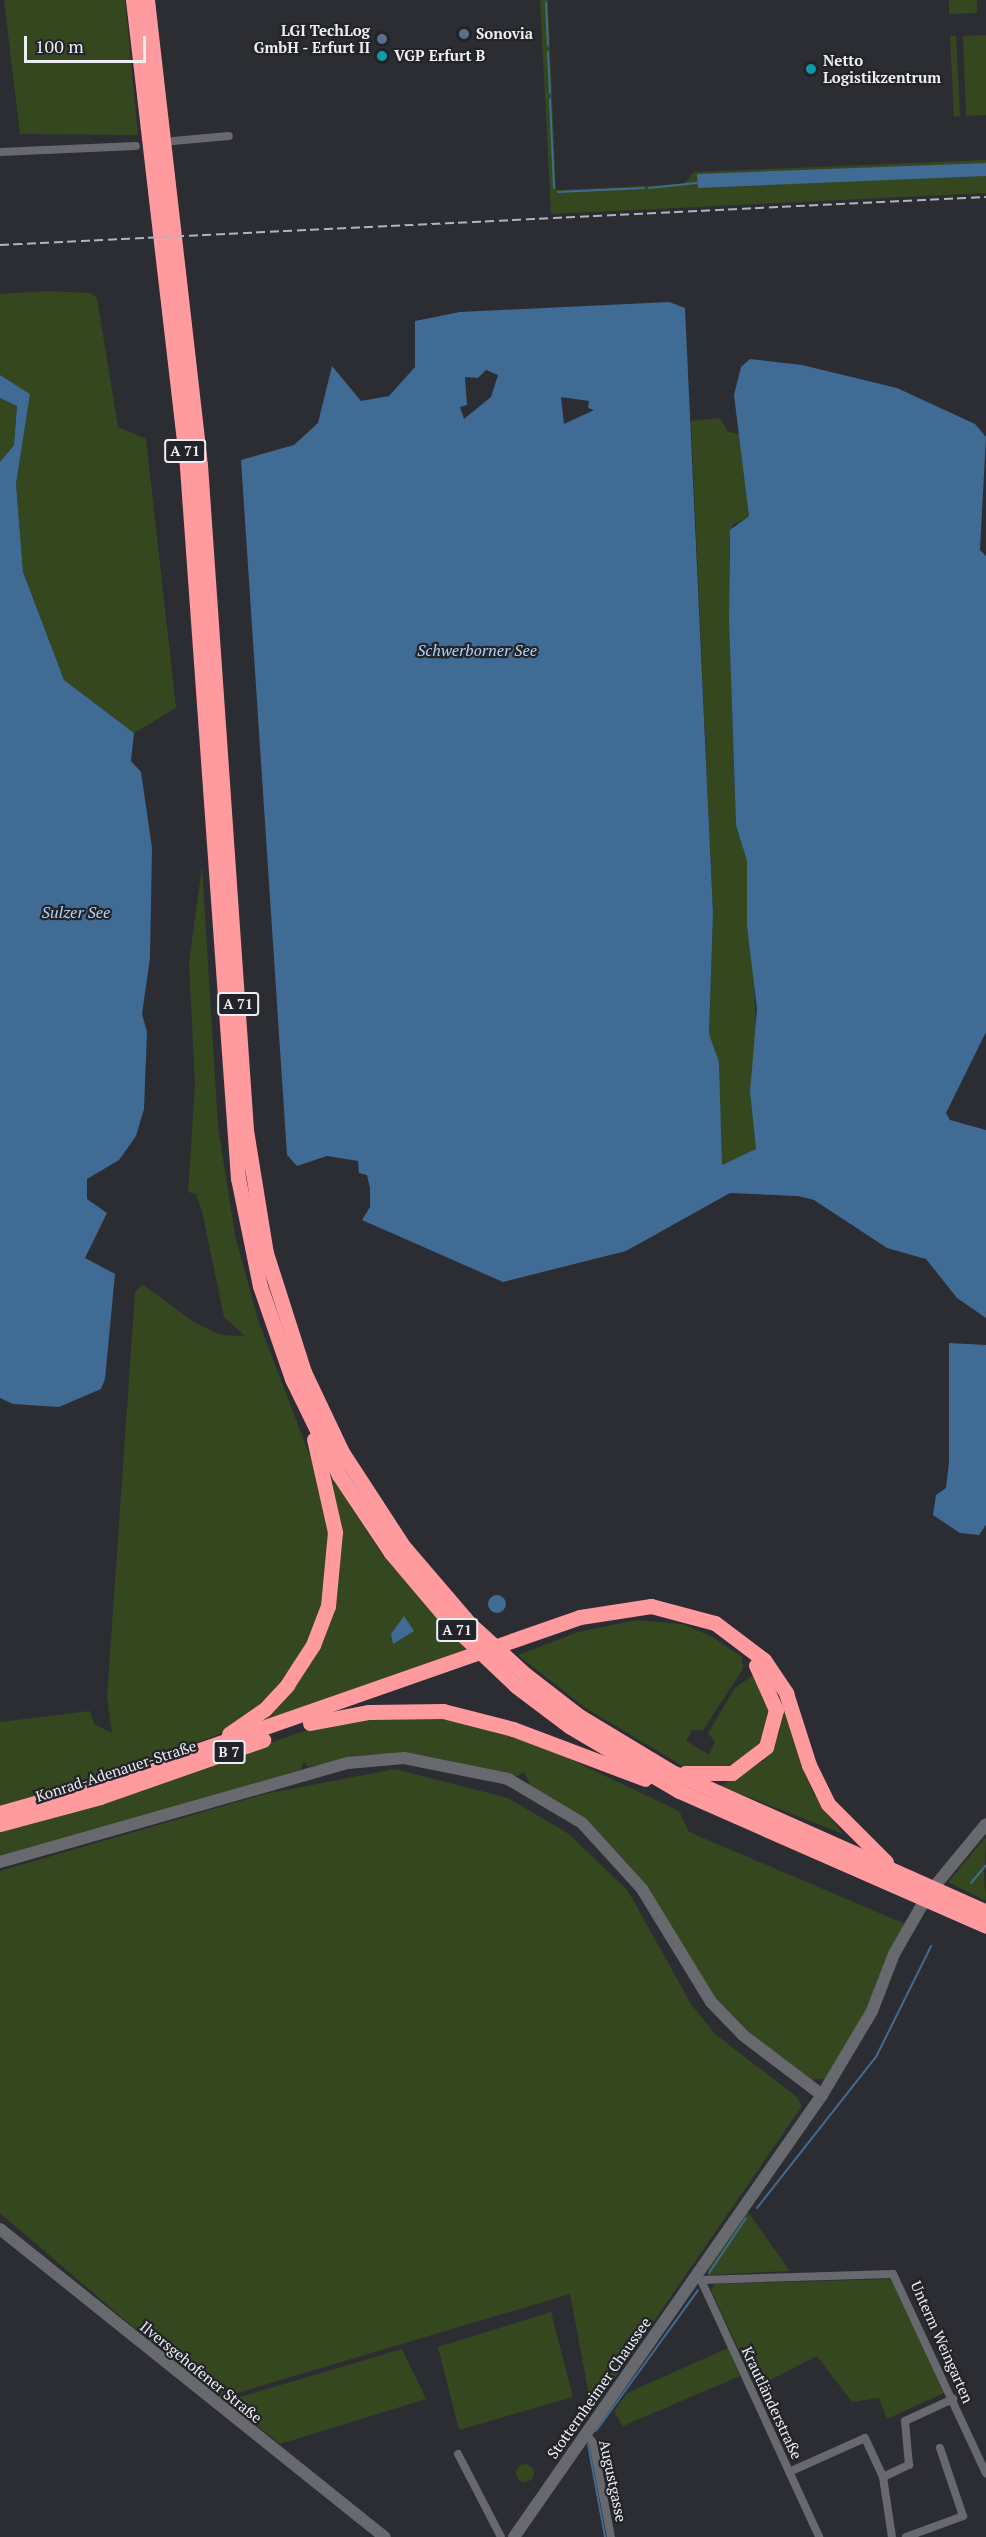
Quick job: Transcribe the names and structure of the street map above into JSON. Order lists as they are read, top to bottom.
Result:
{
  "streets": {
    "highway": ["A 71", "B 7", "Konrad-Adenauer-Straße"],
    "street": [
      "Unterm Weingarten",
      "Ilversgehofener Straße",
      "Stotternheimer Chaussee",
      "Krautländerstraße",
      "Augustgasse"
    ]
  },
  "crossings": [
    ["Unterm Weingarten", "Stotternheimer Chaussee"],
    ["Unterm Weingarten", "Krautländerstraße"],
    ["Stotternheimer Chaussee", "Krautländerstraße"],
    ["Stotternheimer Chaussee", "Augustgasse"]
  ],
  "water": ["Schwerborner See", "Sulzer See"],
  "places": [
    "Sonovia",
    "LGI TechLog GmbH - Erfurt II",
    "VGP Erfurt B",
    "Netto Logistikzentrum"
  ],
  "scale_bar": "100 m"
}
